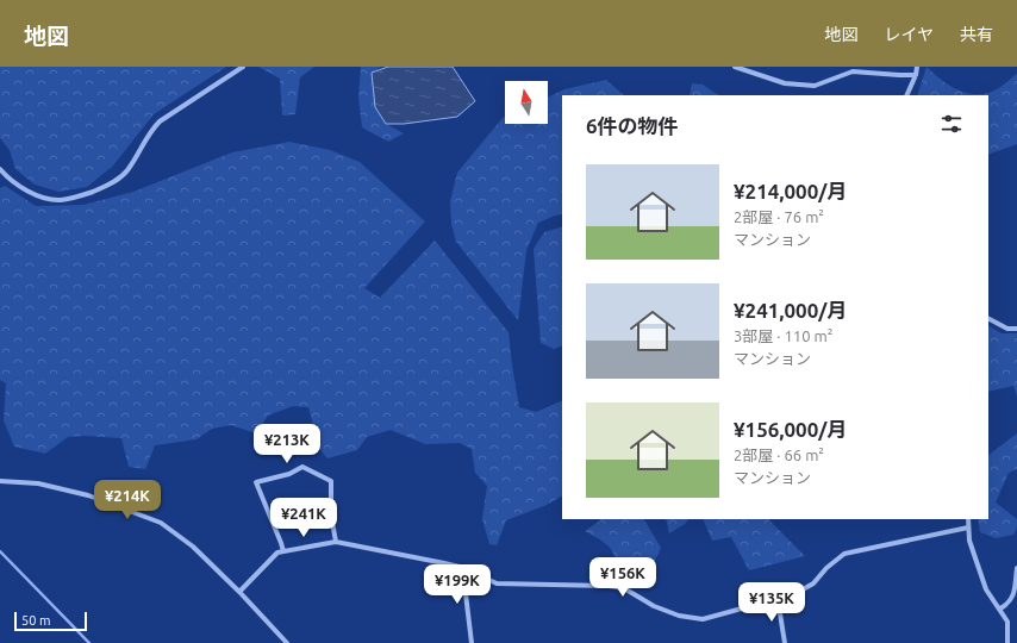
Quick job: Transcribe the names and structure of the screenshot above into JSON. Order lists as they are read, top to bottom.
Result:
{
  "scale_bar": "50 m",
  "north": "top",
  "page": {
    "header": "地図",
    "nav": ["地図", "レイヤ", "共有"],
    "heading": "6件の物件",
    "list": [
      {
        "name": "¥214,000/月",
        "note": "2部屋 · 76 m² · マンション"
      },
      {
        "name": "¥241,000/月",
        "note": "3部屋 · 110 m² · マンション"
      },
      {
        "name": "¥156,000/月",
        "note": "2部屋 · 66 m² · マンション"
      }
    ],
    "price": [
      "¥213K",
      "¥214K",
      "¥241K",
      "¥156K",
      "¥199K",
      "¥135K"
    ],
    "scale": "50 m"
  }
}
